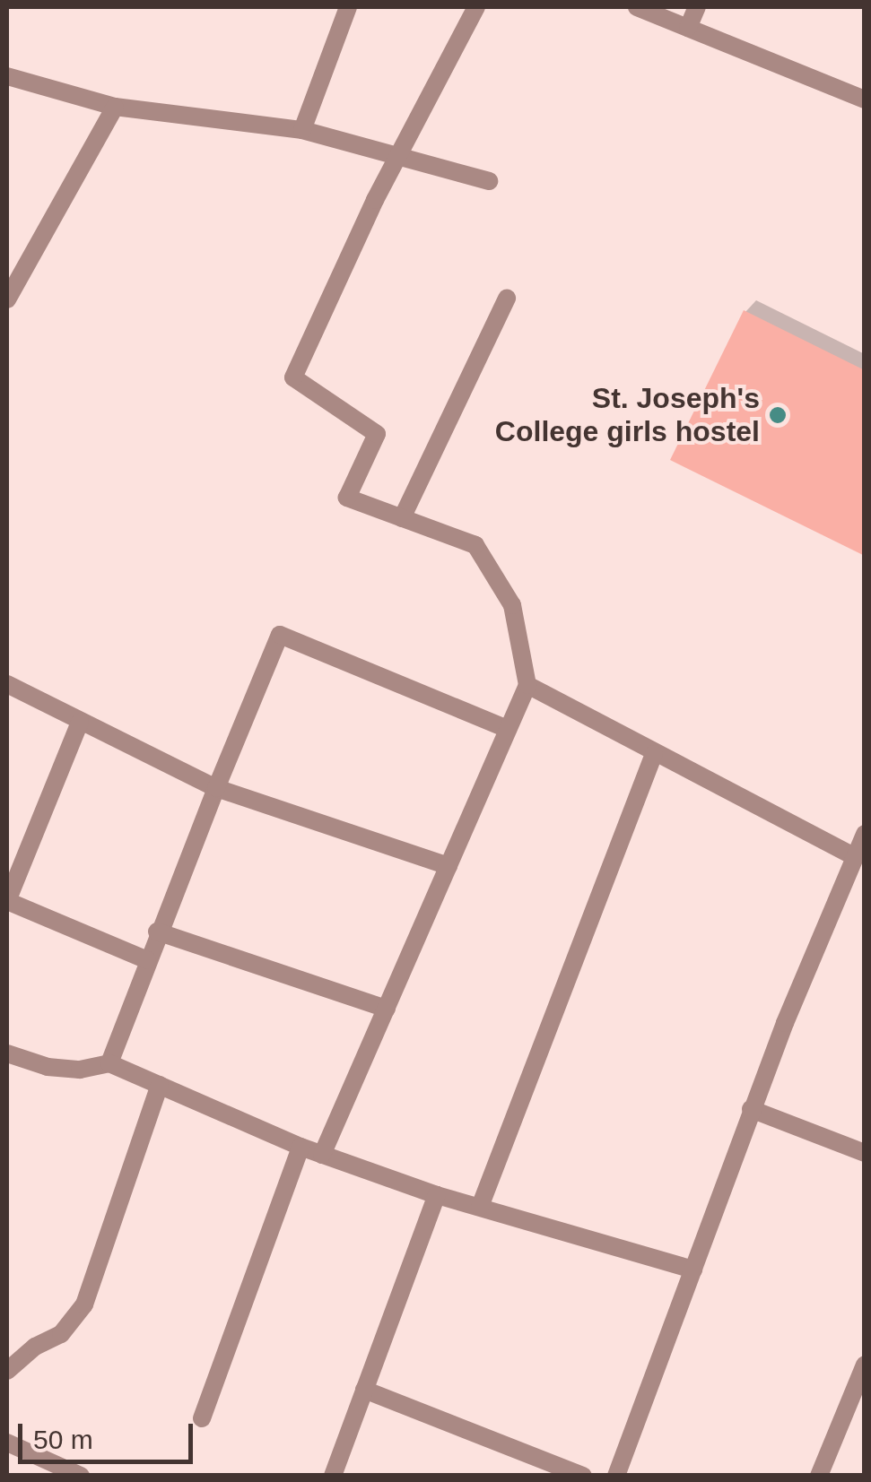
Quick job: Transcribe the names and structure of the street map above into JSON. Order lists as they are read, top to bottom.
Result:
{
  "places": ["St. Joseph's College girls hostel"],
  "scale_bar": "50 m"
}
